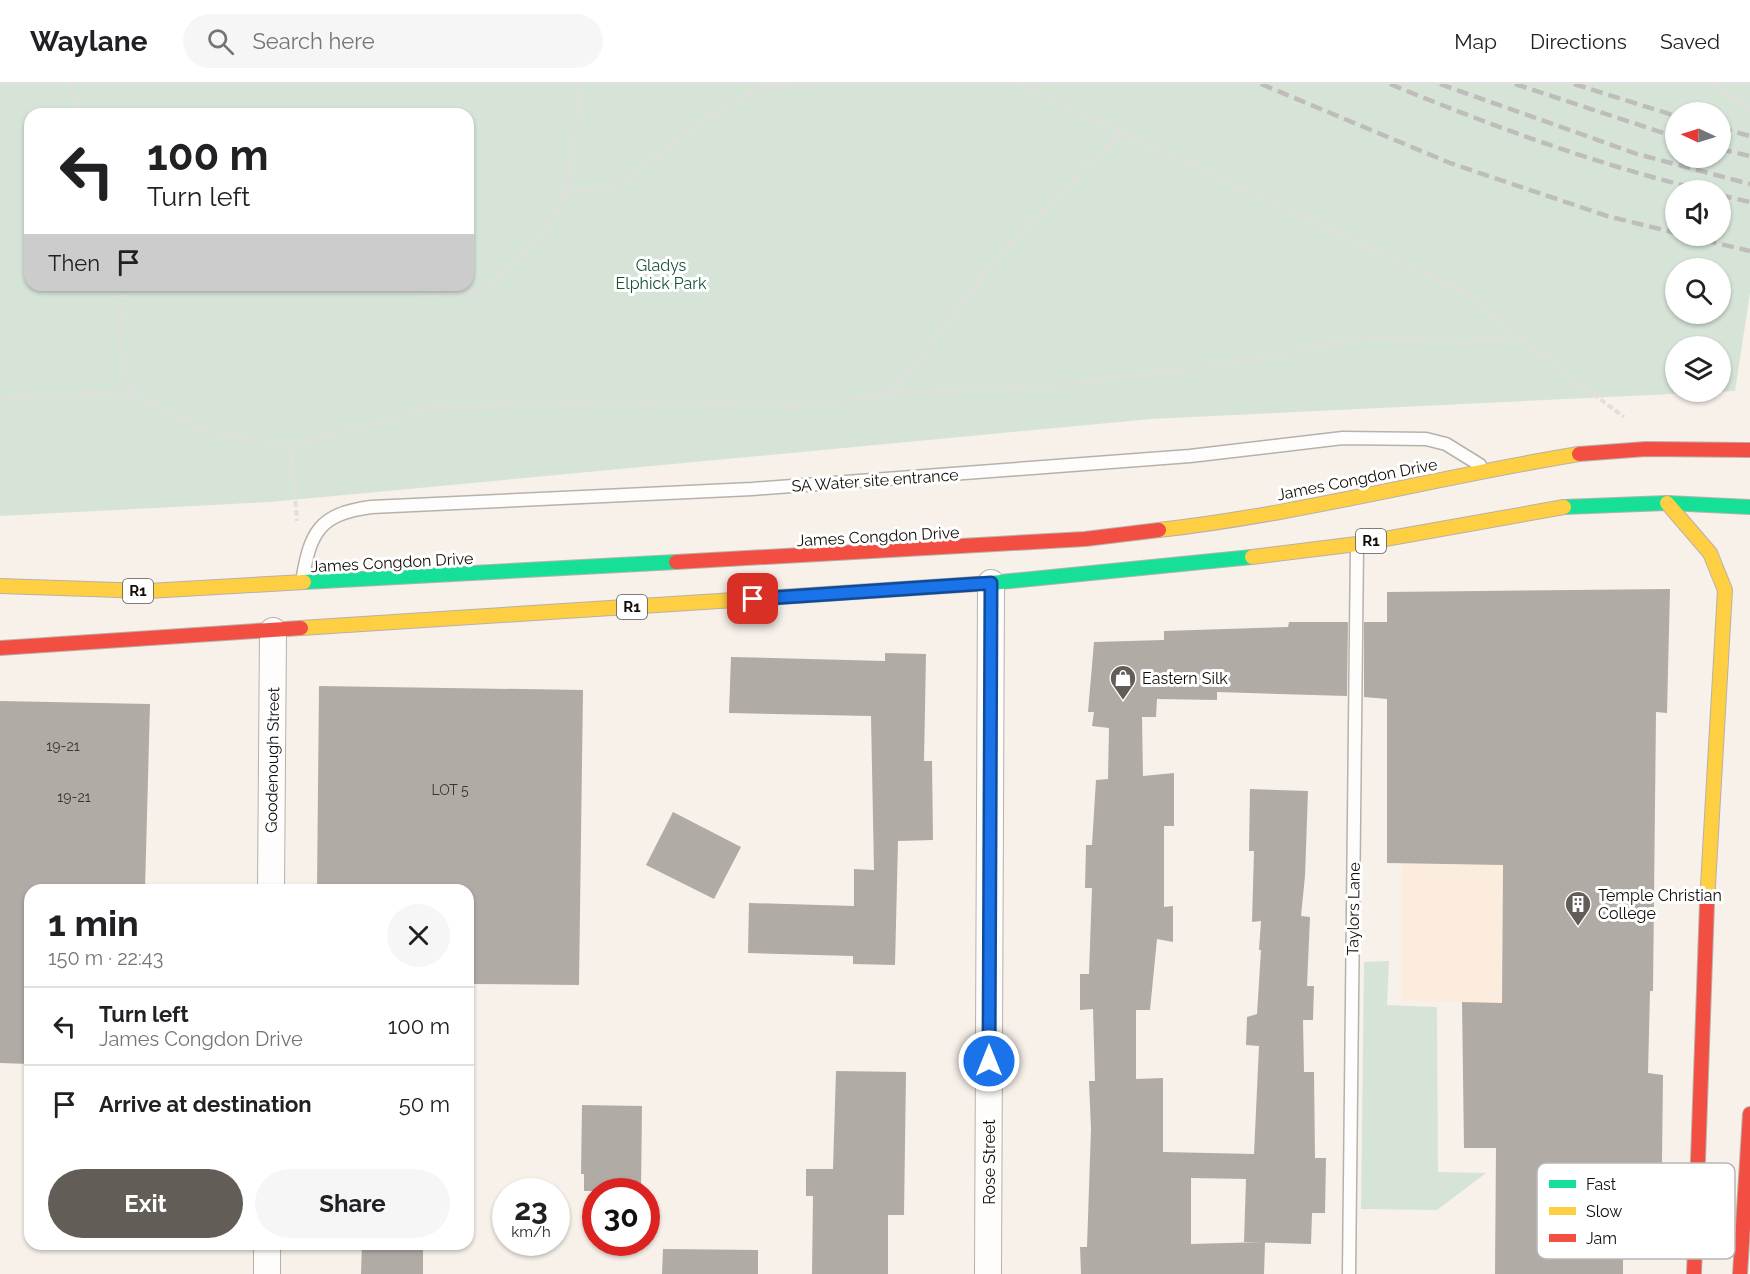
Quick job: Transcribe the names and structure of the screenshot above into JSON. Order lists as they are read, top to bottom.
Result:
{
  "streets": {
    "main road": ["James Congdon Drive", "R1"],
    "street": ["Goodenough Street", "Rose Street"],
    "lane": ["SA Water site entrance", "Taylors Lane"]
  },
  "crossings": [
    ["James Congdon Drive", "SA Water site entrance"],
    ["James Congdon Drive", "Goodenough Street"],
    ["James Congdon Drive", "Taylors Lane"],
    ["James Congdon Drive", "Rose Street"]
  ],
  "parks": ["Gladys Elphick Park"],
  "places": {
    "shop": ["Eastern Silk"],
    "building": ["Temple Christian College"]
  },
  "house_numbers": ["19-21", "LOT 5", "19-21"],
  "legend": ["Fast", "Slow", "Jam"],
  "north": "left",
  "page": {
    "header": "Waylane",
    "search": "Search here",
    "nav": ["Map", "Directions", "Saved"],
    "turn": ["100 m", "Turn left"],
    "then": "Then",
    "heading": ["1 min", "150 m · 22:43"],
    "list": [
      {
        "name": "Turn left",
        "note": "James Congdon Drive",
        "value": "100 m"
      },
      {
        "name": "Arrive at destination",
        "value": "50 m"
      }
    ],
    "buttons": ["Exit", "Share"],
    "speed": "23 km/h",
    "limit": "30"
  }
}
